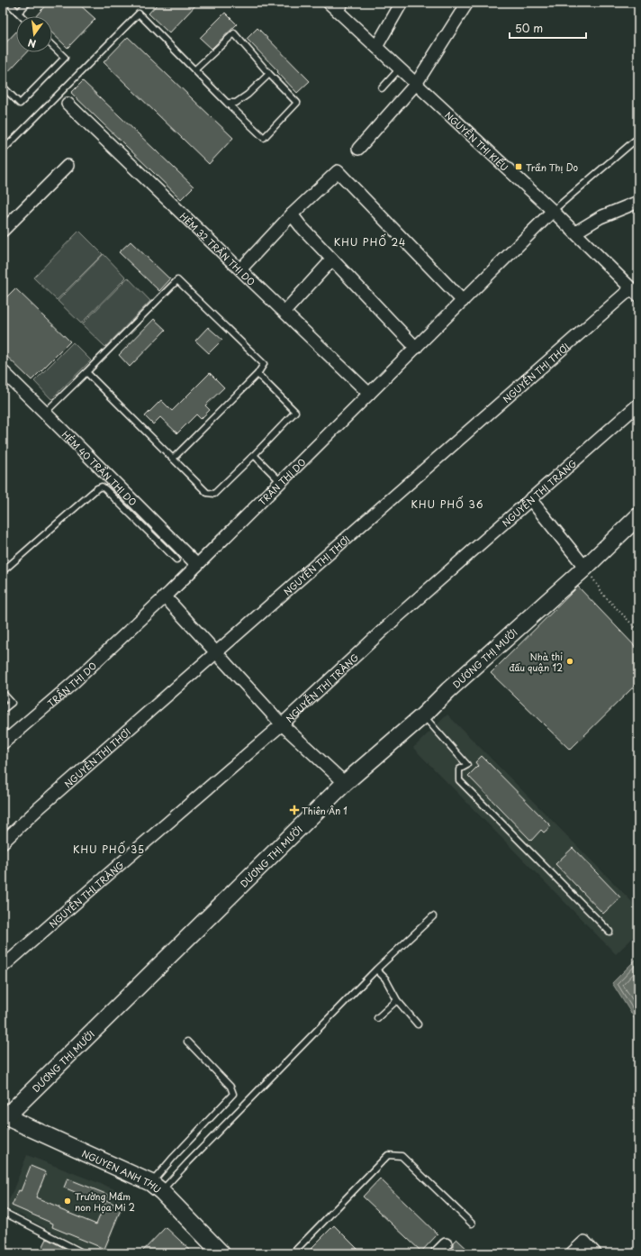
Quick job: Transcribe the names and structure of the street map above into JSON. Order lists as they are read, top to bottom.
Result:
{
  "streets": {
    "street": [
      "NGUYỄN THỊ KIỂU",
      "HẺM 32 TRẦN THỊ DO",
      "NGUYỄN THỊ THƠI",
      "HẺM 40 TRẦN THỊ DO",
      "TRẦN THỊ DO",
      "NGUYỄN THỊ TRÀNG",
      "DƯƠNG THỊ MƯỜI",
      "NGUYEN ANH THU"
    ]
  },
  "crossings": [
    ["NGUYỄN THỊ KIỂU", "NGUYỄN THỊ THƠI"],
    ["NGUYỄN THỊ KIỂU", "TRẦN THỊ DO"],
    ["HẺM 32 TRẦN THỊ DO", "TRẦN THỊ DO"],
    ["HẺM 40 TRẦN THỊ DO", "TRẦN THỊ DO"],
    ["DƯƠNG THỊ MƯỜI", "NGUYEN ANH THU"]
  ],
  "districts": ["KHU PHỐ 24", "KHU PHỐ 36", "KHU PHỐ 35"],
  "places": {
    "transit": ["Trần Thị Do"],
    "other": ["Nhà thi đấu quận 12", "Trường Mầm non Họa Mi 2"],
    "health": ["Thiên Ân 1"]
  },
  "scale_bar": "50 m",
  "north": "bottom"
}
